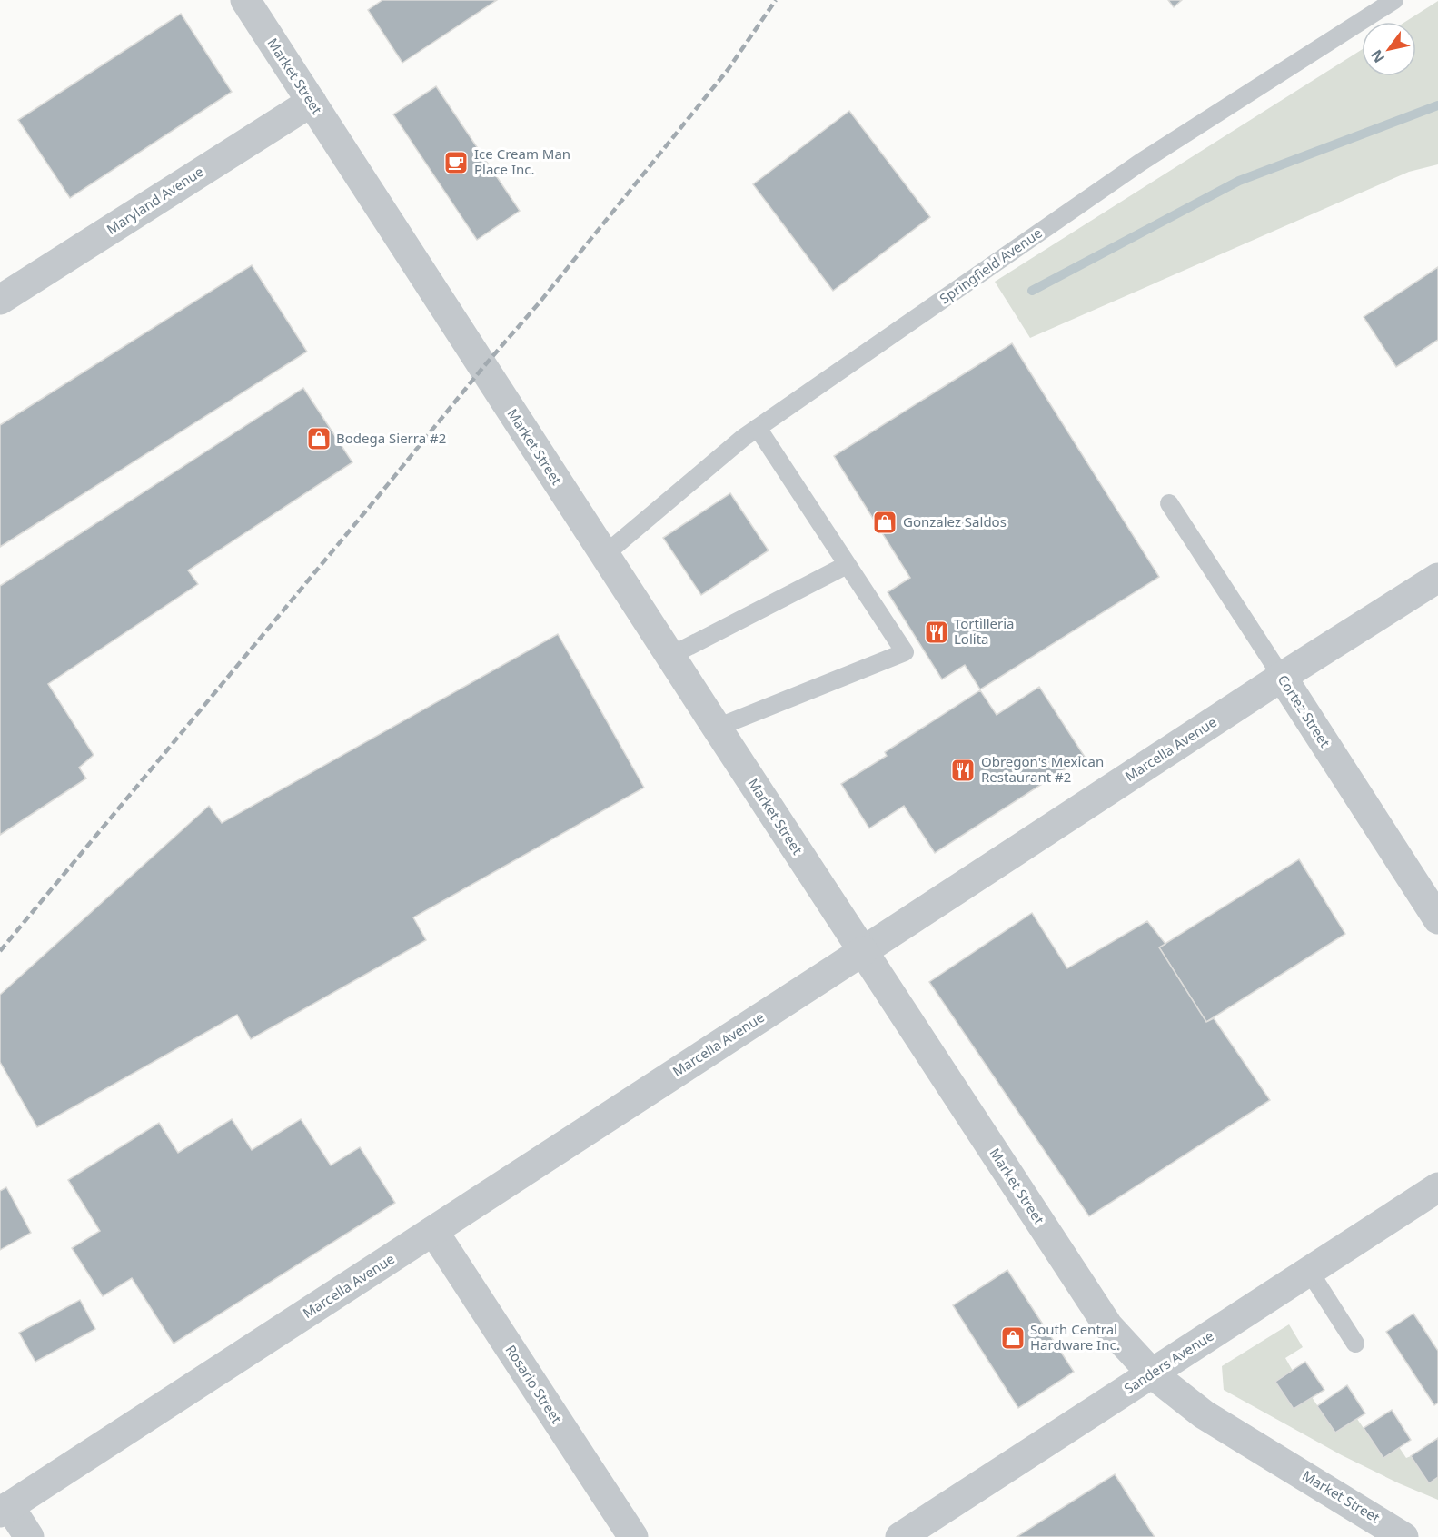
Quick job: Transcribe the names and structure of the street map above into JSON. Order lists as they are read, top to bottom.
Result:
{
  "streets": {
    "street": [
      "Market Street",
      "Maryland Avenue",
      "Cortez Street",
      "Marcella Avenue",
      "Sanders Avenue",
      "Rosario Street"
    ],
    "lane": ["Springfield Avenue"]
  },
  "crossings": [
    ["Market Street", "Maryland Avenue"],
    ["Market Street", "Springfield Avenue"],
    ["Market Street", "Marcella Avenue"],
    ["Market Street", "Sanders Avenue"],
    ["Cortez Street", "Marcella Avenue"],
    ["Marcella Avenue", "Rosario Street"]
  ],
  "places": {
    "cafe": ["Ice Cream Man Place Inc."],
    "shop": ["Bodega Sierra #2", "Gonzalez Saldos", "South Central Hardware Inc."],
    "restaurant": ["Tortilleria Lolita", "Obregon's Mexican Restaurant #2"]
  },
  "north": "bottom left"
}
